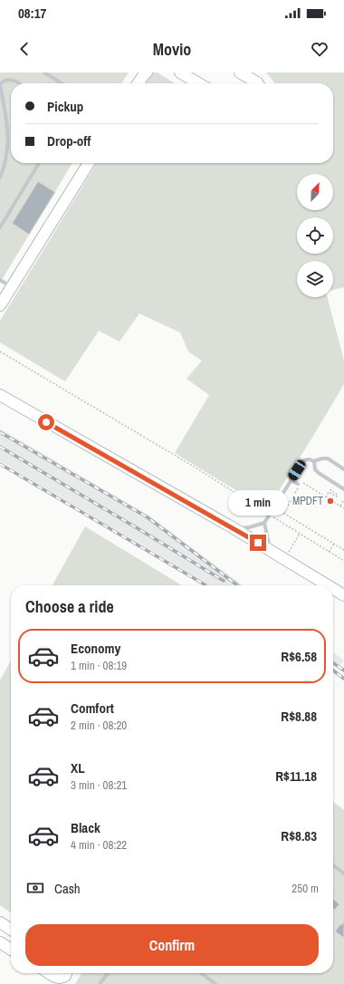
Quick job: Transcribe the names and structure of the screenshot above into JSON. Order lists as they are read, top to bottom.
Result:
{
  "places": ["MPDFT"],
  "north": "top right",
  "page": {
    "status": "08:17",
    "header": "Movio",
    "banner": ["Pickup", "Drop-off"],
    "bubble": "1 min",
    "heading": "Choose a ride",
    "list": [
      {
        "name": "Economy",
        "note": "1 min · 08:19",
        "value": "R$6.58"
      },
      {
        "name": "Comfort",
        "note": "2 min · 08:20",
        "value": "R$8.88"
      },
      {
        "name": "XL",
        "note": "3 min · 08:21",
        "value": "R$11.18"
      },
      {
        "name": "Black",
        "note": "4 min · 08:22",
        "value": "R$8.83"
      }
    ],
    "pay": ["Cash", "250 m"],
    "buttons": "Confirm"
  }
}
